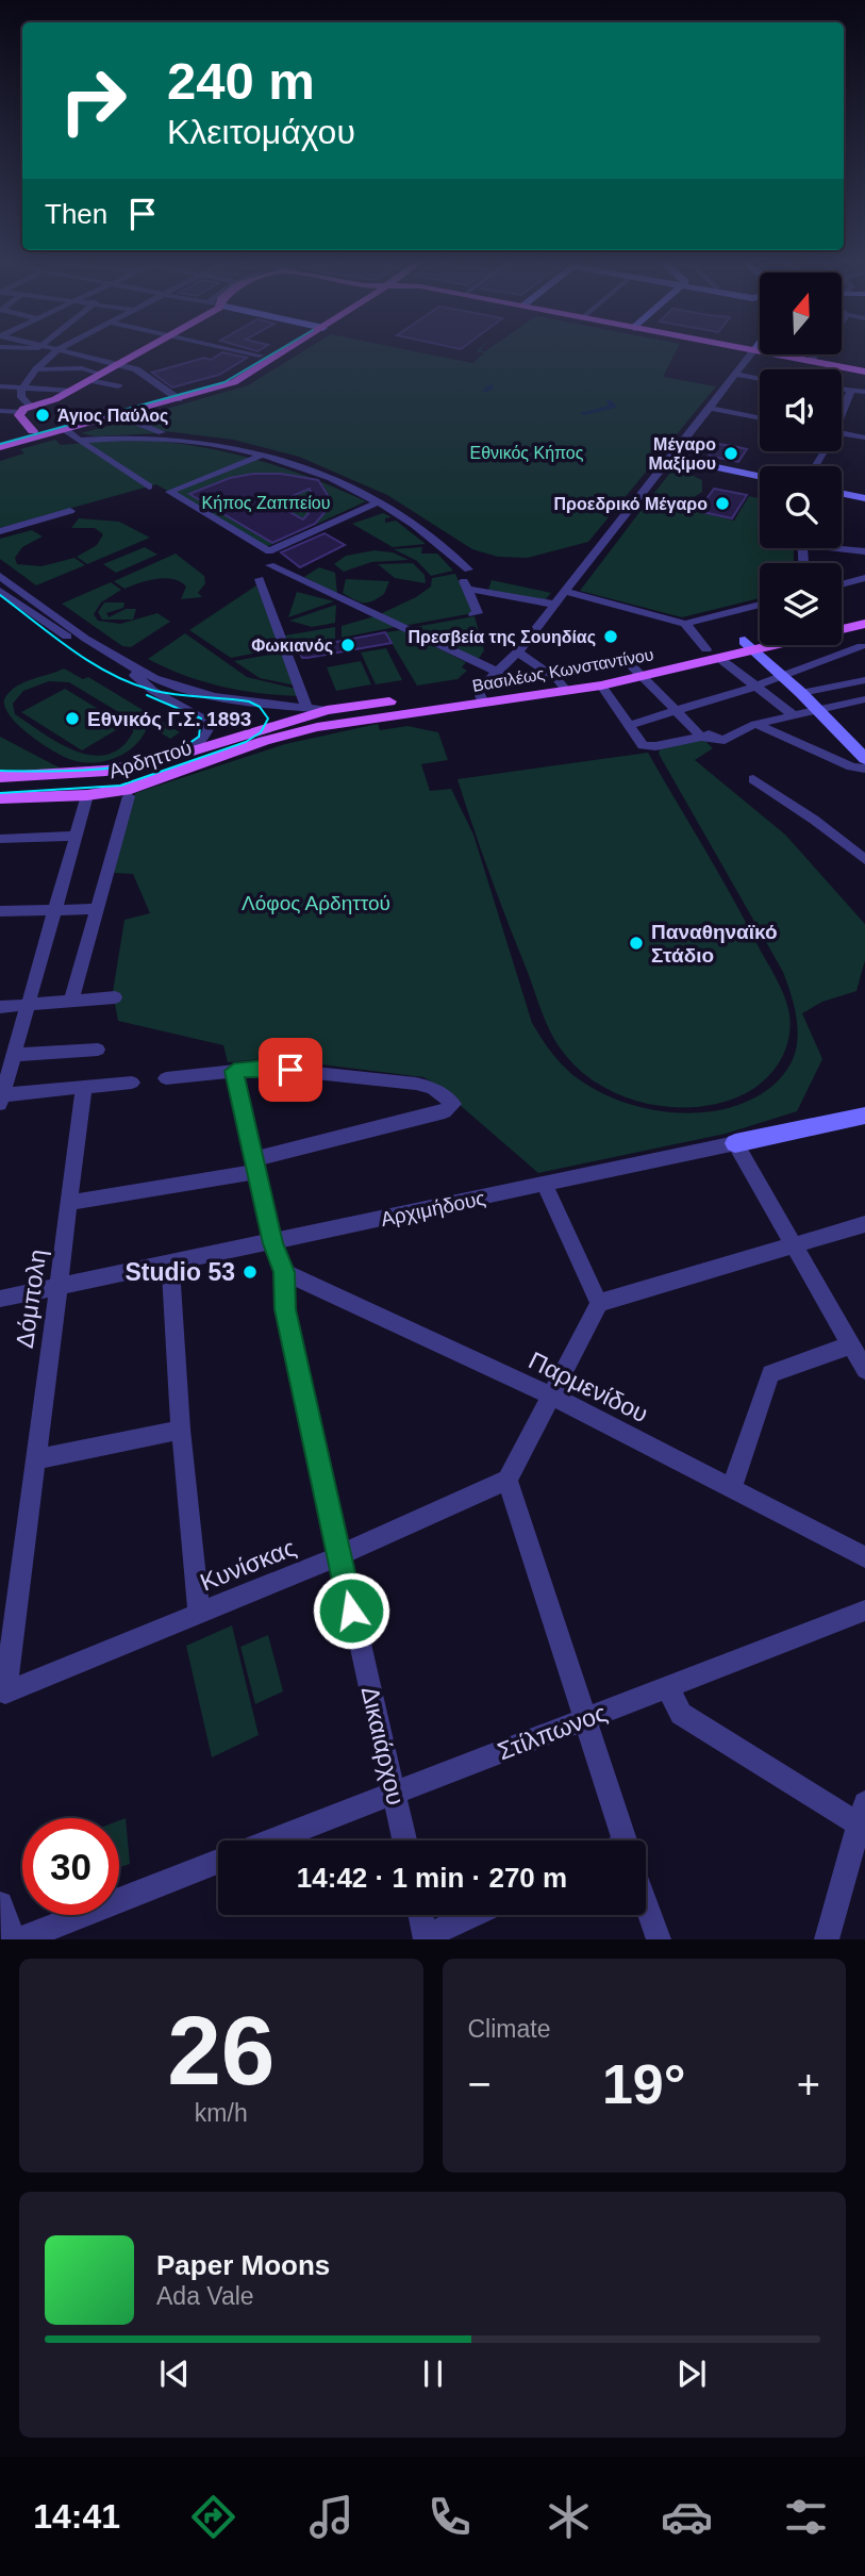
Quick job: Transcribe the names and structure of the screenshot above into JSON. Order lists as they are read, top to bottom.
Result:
{
  "streets": {
    "main road": ["Βασιλέως Κωνσταντίνου", "Αρδηττού"],
    "street": [
      "Αρχιμήδους",
      "Δόμπολη",
      "Παρμενίδου",
      "Κυνίσκας",
      "Στίλπωνος",
      "Δικαιάρχου"
    ]
  },
  "crossings": [
    ["Βασιλέως Κωνσταντίνου", "Αρδηττού"],
    ["Αρχιμήδους", "Δόμπολη"],
    ["Αρχιμήδους", "Δικαιάρχου"],
    ["Δόμπολη", "Κυνίσκας"],
    ["Παρμενίδου", "Δικαιάρχου"],
    ["Κυνίσκας", "Δικαιάρχου"],
    ["Στίλπωνος", "Δικαιάρχου"]
  ],
  "parks": ["Εθνικός Κήπος", "Κήπος Ζαππείου", "Λόφος Αρδηττού"],
  "places": [
    "Άγιος Παύλος",
    "Μέγαρο Μαξίμου",
    "Προεδρικό Μέγαρο",
    "Πρεσβεία της Σουηδίας",
    "Φωκιανός",
    "Εθνικός Γ.Σ. 1893",
    "Παναθηναϊκό Στάδιο",
    "Studio 53"
  ],
  "north": "top",
  "page": {
    "turn": ["240 m", "Κλειτομάχου"],
    "then": "Then",
    "limit": "30",
    "trip": "14:42 · 1 min · 270 m",
    "tile": [
      ["26", "km/h"],
      "Climate"
    ],
    "heat": ["−", "19°", "+"],
    "song": ["Paper Moons", "Ada Vale"],
    "tabs": "14:41"
  }
}
